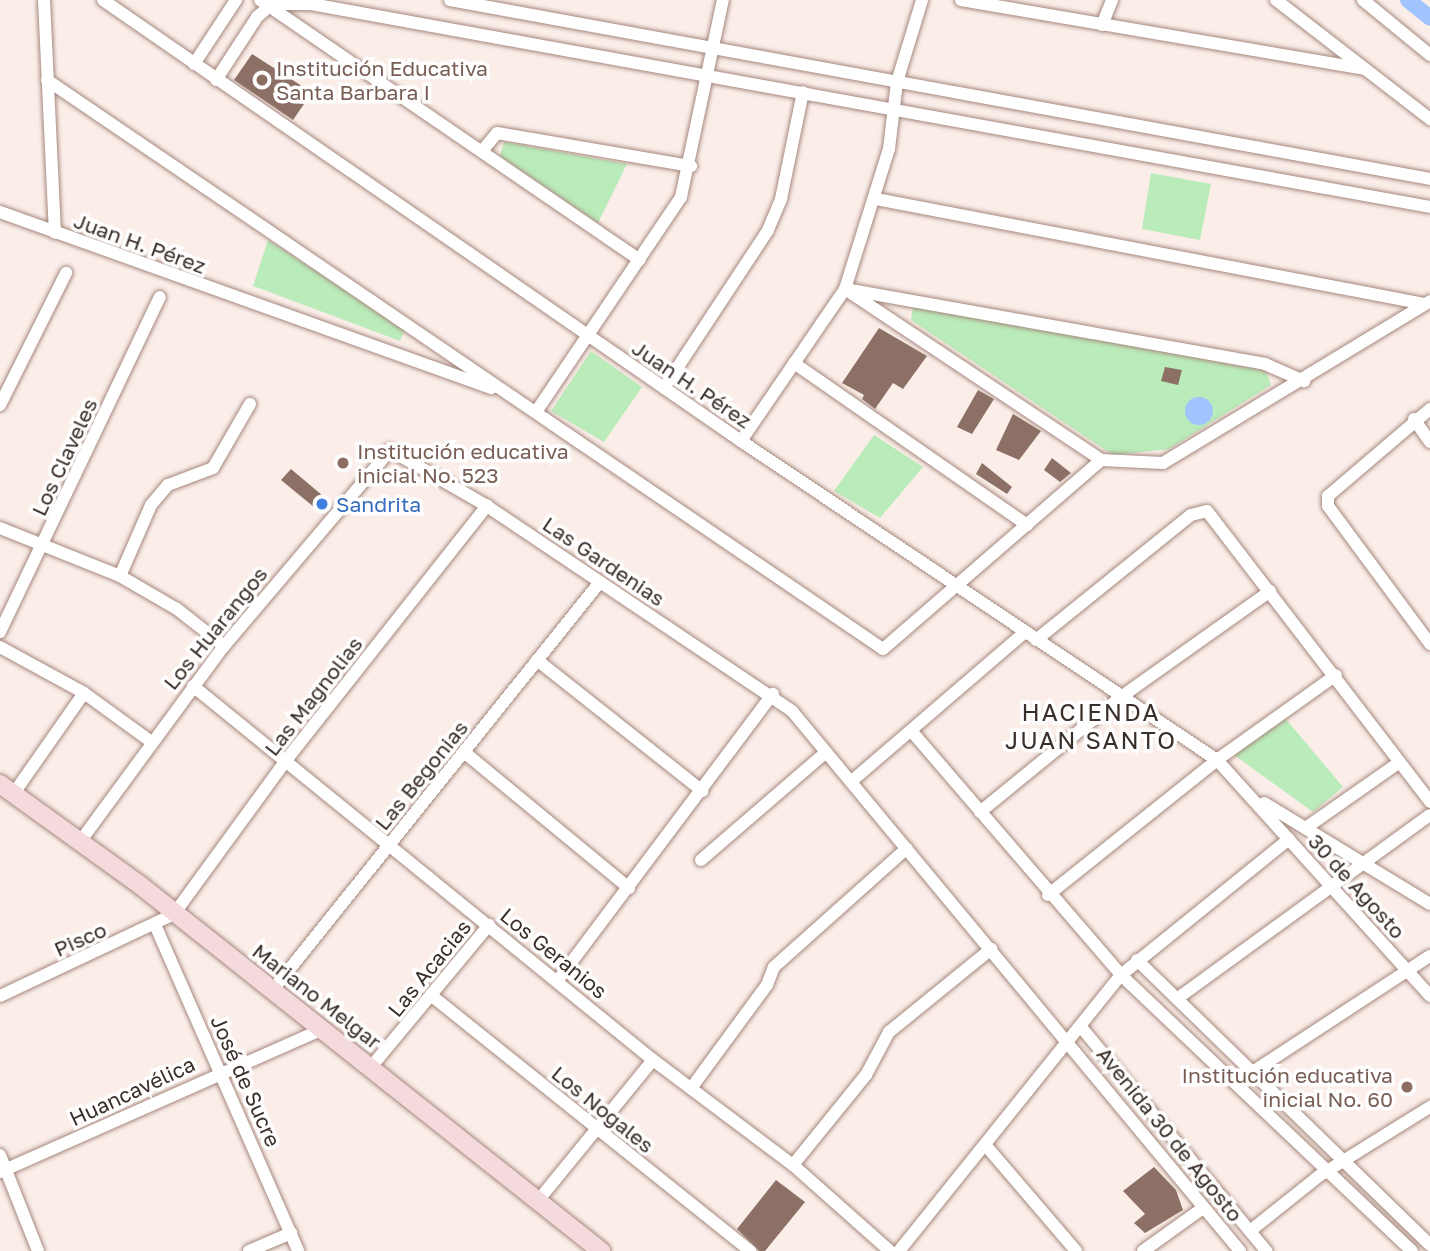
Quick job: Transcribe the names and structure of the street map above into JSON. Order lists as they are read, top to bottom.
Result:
{
  "streets": {
    "main road": ["Mariano Melgar"],
    "street": [
      "Juan H. Pérez",
      "Los Claveles",
      "Las Gardenias",
      "Los Huarangos",
      "Las Magnolias",
      "Las Begonias",
      "30 de Agosto",
      "Pisco",
      "Los Geranios",
      "Las Acacias",
      "José de Sucre",
      "Huancavélica",
      "Los Nogales",
      "Avenida 30 de Agosto"
    ]
  },
  "crossings": [
    ["Juan H. Pérez", "30 de Agosto"],
    ["Las Gardenias", "Los Huarangos"],
    ["Las Gardenias", "Las Magnolias"],
    ["Las Gardenias", "Las Begonias"],
    ["Las Gardenias", "Avenida 30 de Agosto"],
    ["Los Huarangos", "Los Geranios"],
    ["Los Huarangos", "Mariano Melgar"],
    ["Las Magnolias", "Pisco"],
    ["Las Magnolias", "Los Geranios"],
    ["Las Magnolias", "Mariano Melgar"],
    ["Las Begonias", "Los Geranios"],
    ["Las Begonias", "Mariano Melgar"],
    ["Pisco", "Mariano Melgar"],
    ["Pisco", "José de Sucre"],
    ["Los Geranios", "Las Acacias"],
    ["Las Acacias", "Mariano Melgar"],
    ["Las Acacias", "Los Nogales"],
    ["Mariano Melgar", "Huancavélica"],
    ["José de Sucre", "Huancavélica"]
  ],
  "districts": ["HACIENDA JUAN SANTO"],
  "places": [
    "Institución Educativa Santa Barbara I",
    "Institución educativa inicial No. 523",
    "Sandrita",
    "Institución educativa inicial No. 60"
  ]
}
